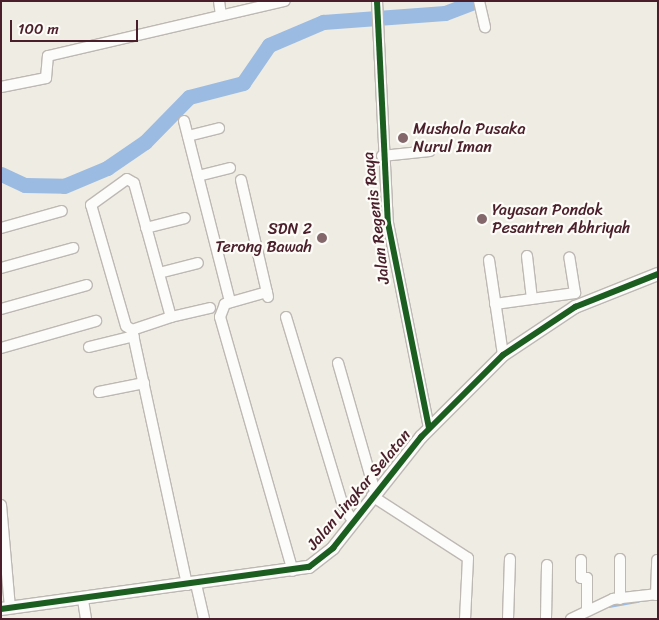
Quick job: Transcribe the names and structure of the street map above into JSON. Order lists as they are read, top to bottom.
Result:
{
  "streets": {
    "street": ["Jalan Regenis Raya", "Jalan Lingkar Selatan"]
  },
  "crossings": [
    ["Jalan Regenis Raya", "Jalan Lingkar Selatan"]
  ],
  "places": ["Mushola Pusaka Nurul Iman", "Yayasan Pondok Pesantren Abhriyah", "SDN 2 Terong Bawah"],
  "scale_bar": "100 m"
}
